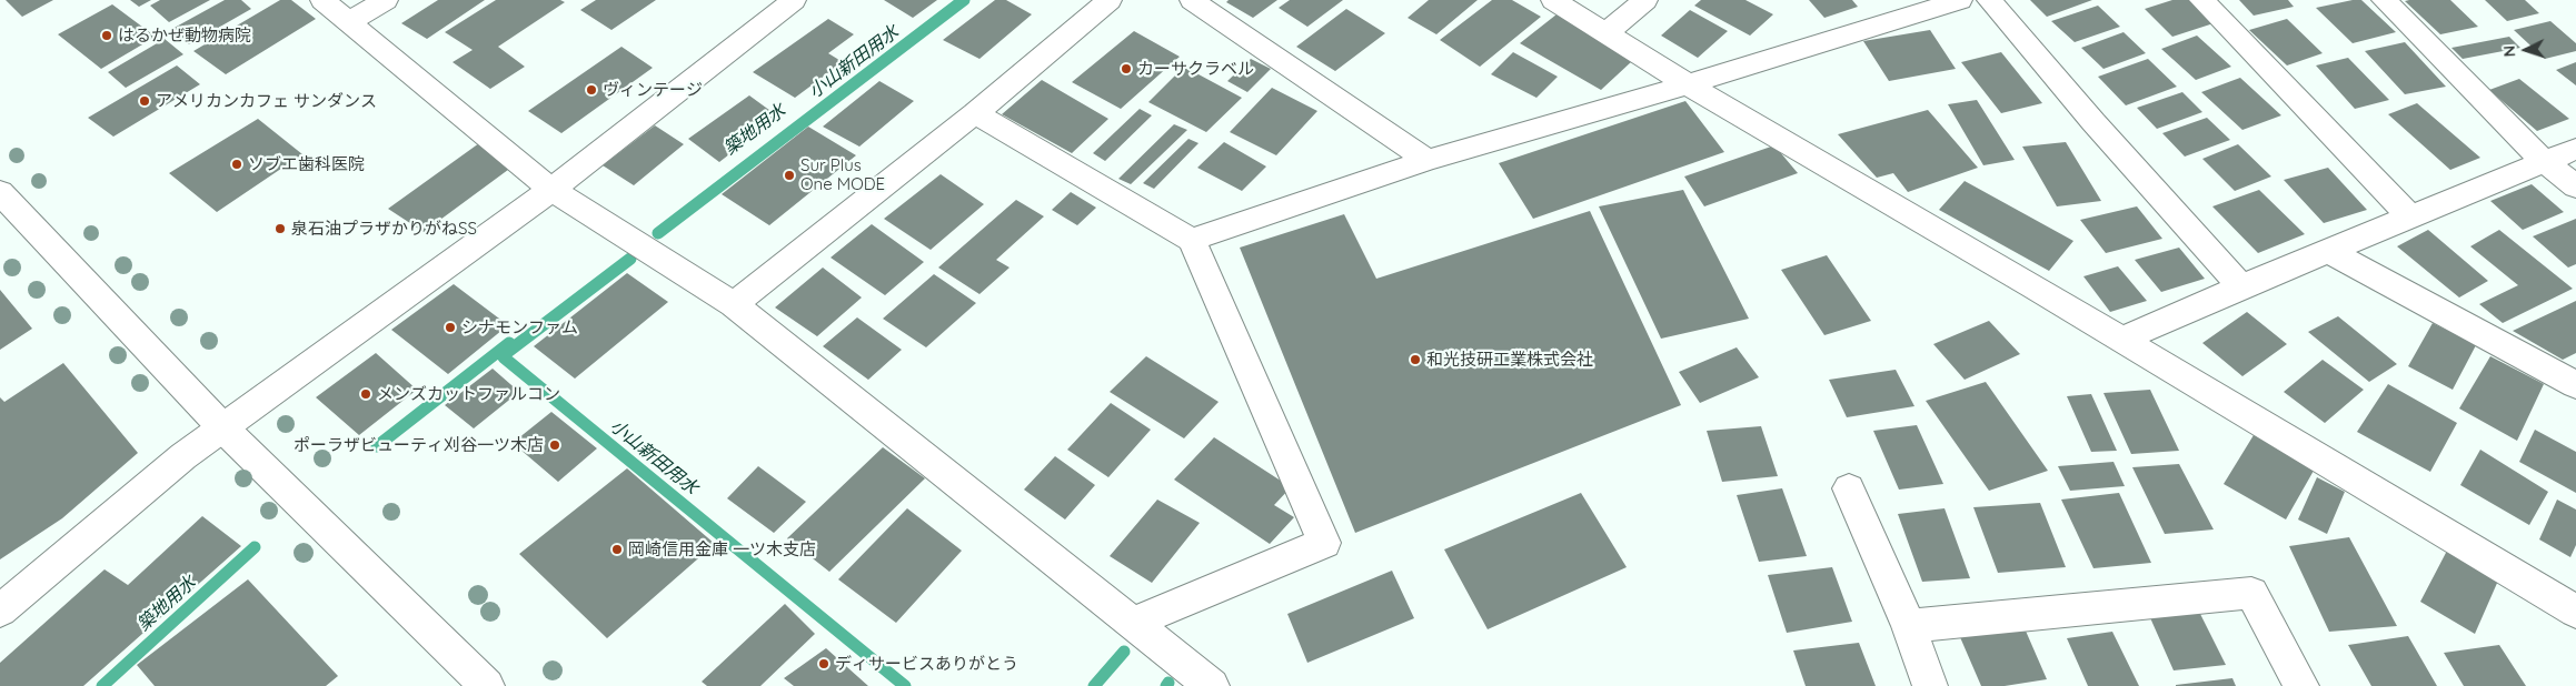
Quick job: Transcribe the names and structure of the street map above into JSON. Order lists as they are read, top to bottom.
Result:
{
  "water": ["小山新田用水", "築地用水"],
  "places": [
    "はるかぜ動物病院",
    "カーサクラベル",
    "ヴィンテージ",
    "アメリカンカフェ サンダンス",
    "ソブエ歯科医院",
    "Sur Plus One MODE",
    "泉石油プラザかりがねSS",
    "シナモンファム",
    "和光技研工業株式会社",
    "メンズカットファルコン",
    "ポーラザビューティ刈谷一ツ木店",
    "岡崎信用金庫 一ツ木支店",
    "ディサービスありがとう"
  ],
  "north": "left"
}
